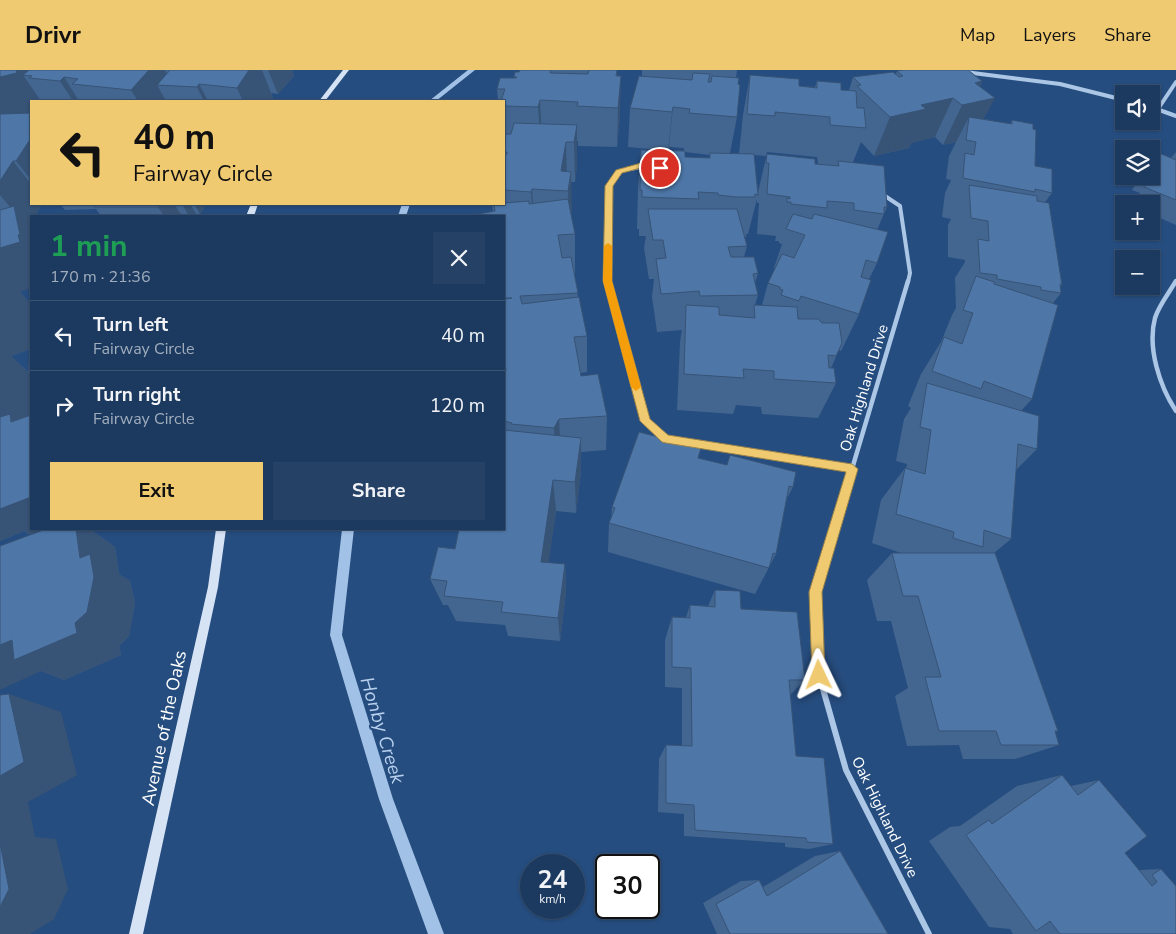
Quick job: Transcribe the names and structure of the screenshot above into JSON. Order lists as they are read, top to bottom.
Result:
{
  "streets": {
    "street": ["Oak Highland Drive", "Avenue of the Oaks"]
  },
  "water": ["Honby Creek"],
  "page": {
    "header": "Drivr",
    "nav": ["Map", "Layers", "Share"],
    "map_buttons": ["+", "−"],
    "turn": ["40 m", "Fairway Circle"],
    "heading": ["1 min", "170 m · 21:36"],
    "list": [
      {
        "name": "Turn left",
        "note": "Fairway Circle",
        "value": "40 m"
      },
      {
        "name": "Turn right",
        "note": "Fairway Circle",
        "value": "120 m"
      }
    ],
    "buttons": ["Exit", "Share"],
    "speed": "24 km/h",
    "limit": "30"
  }
}
